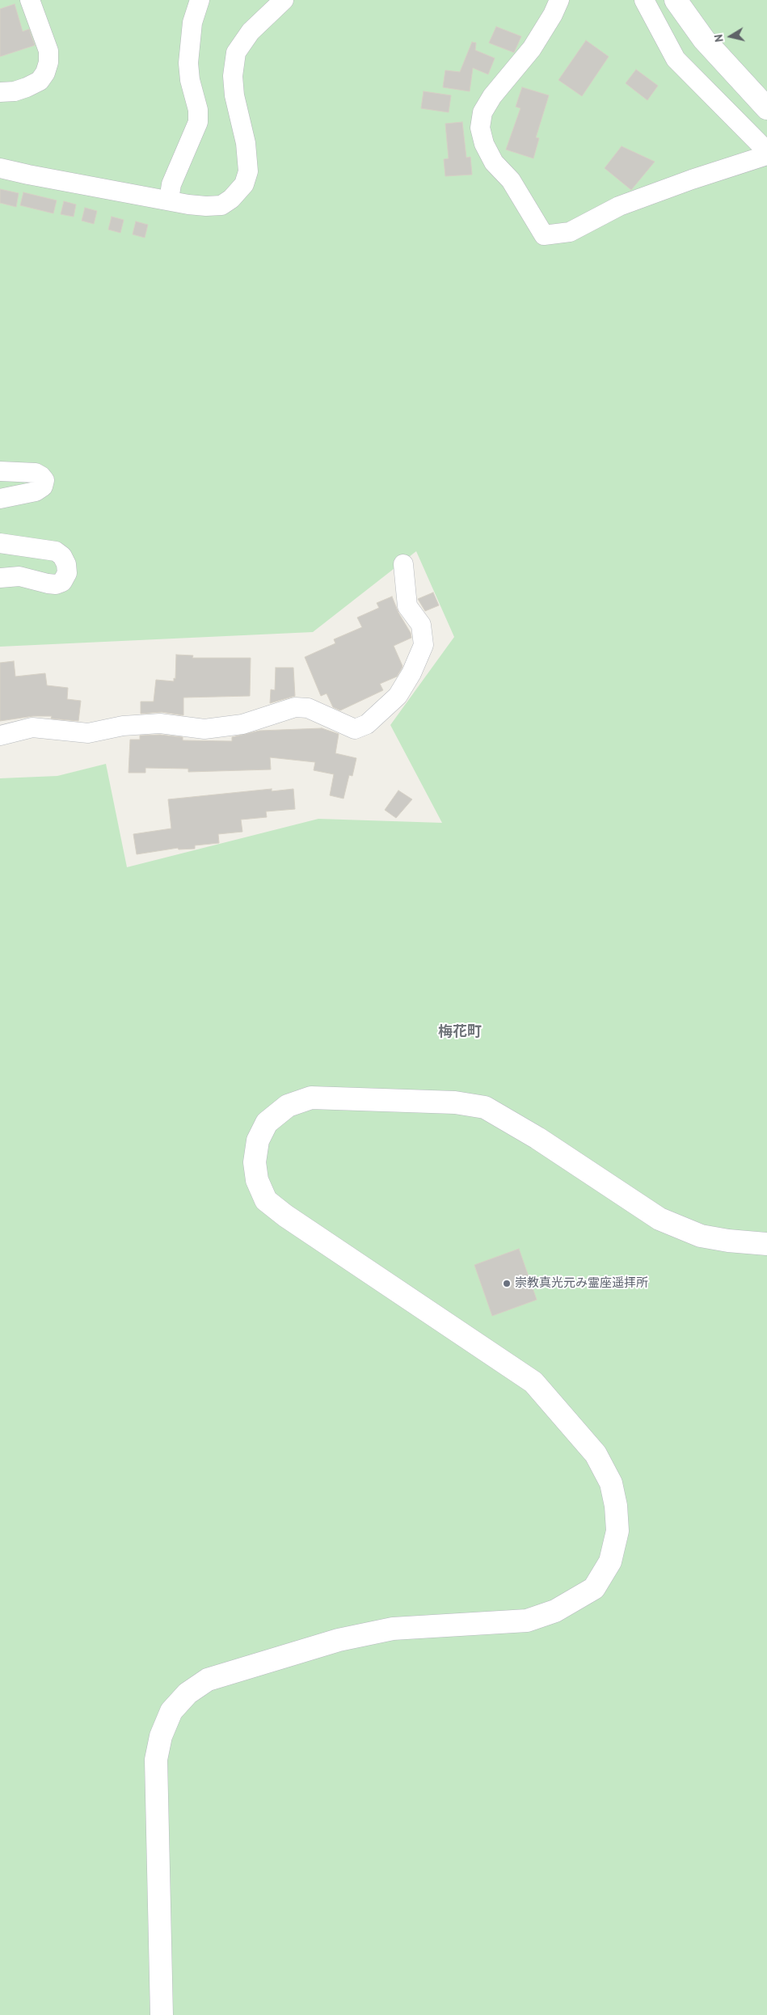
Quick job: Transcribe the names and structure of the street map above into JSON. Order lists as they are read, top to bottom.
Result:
{
  "districts": ["梅花町"],
  "places": ["崇教真光元み霊座遥拝所"],
  "north": "left"
}
